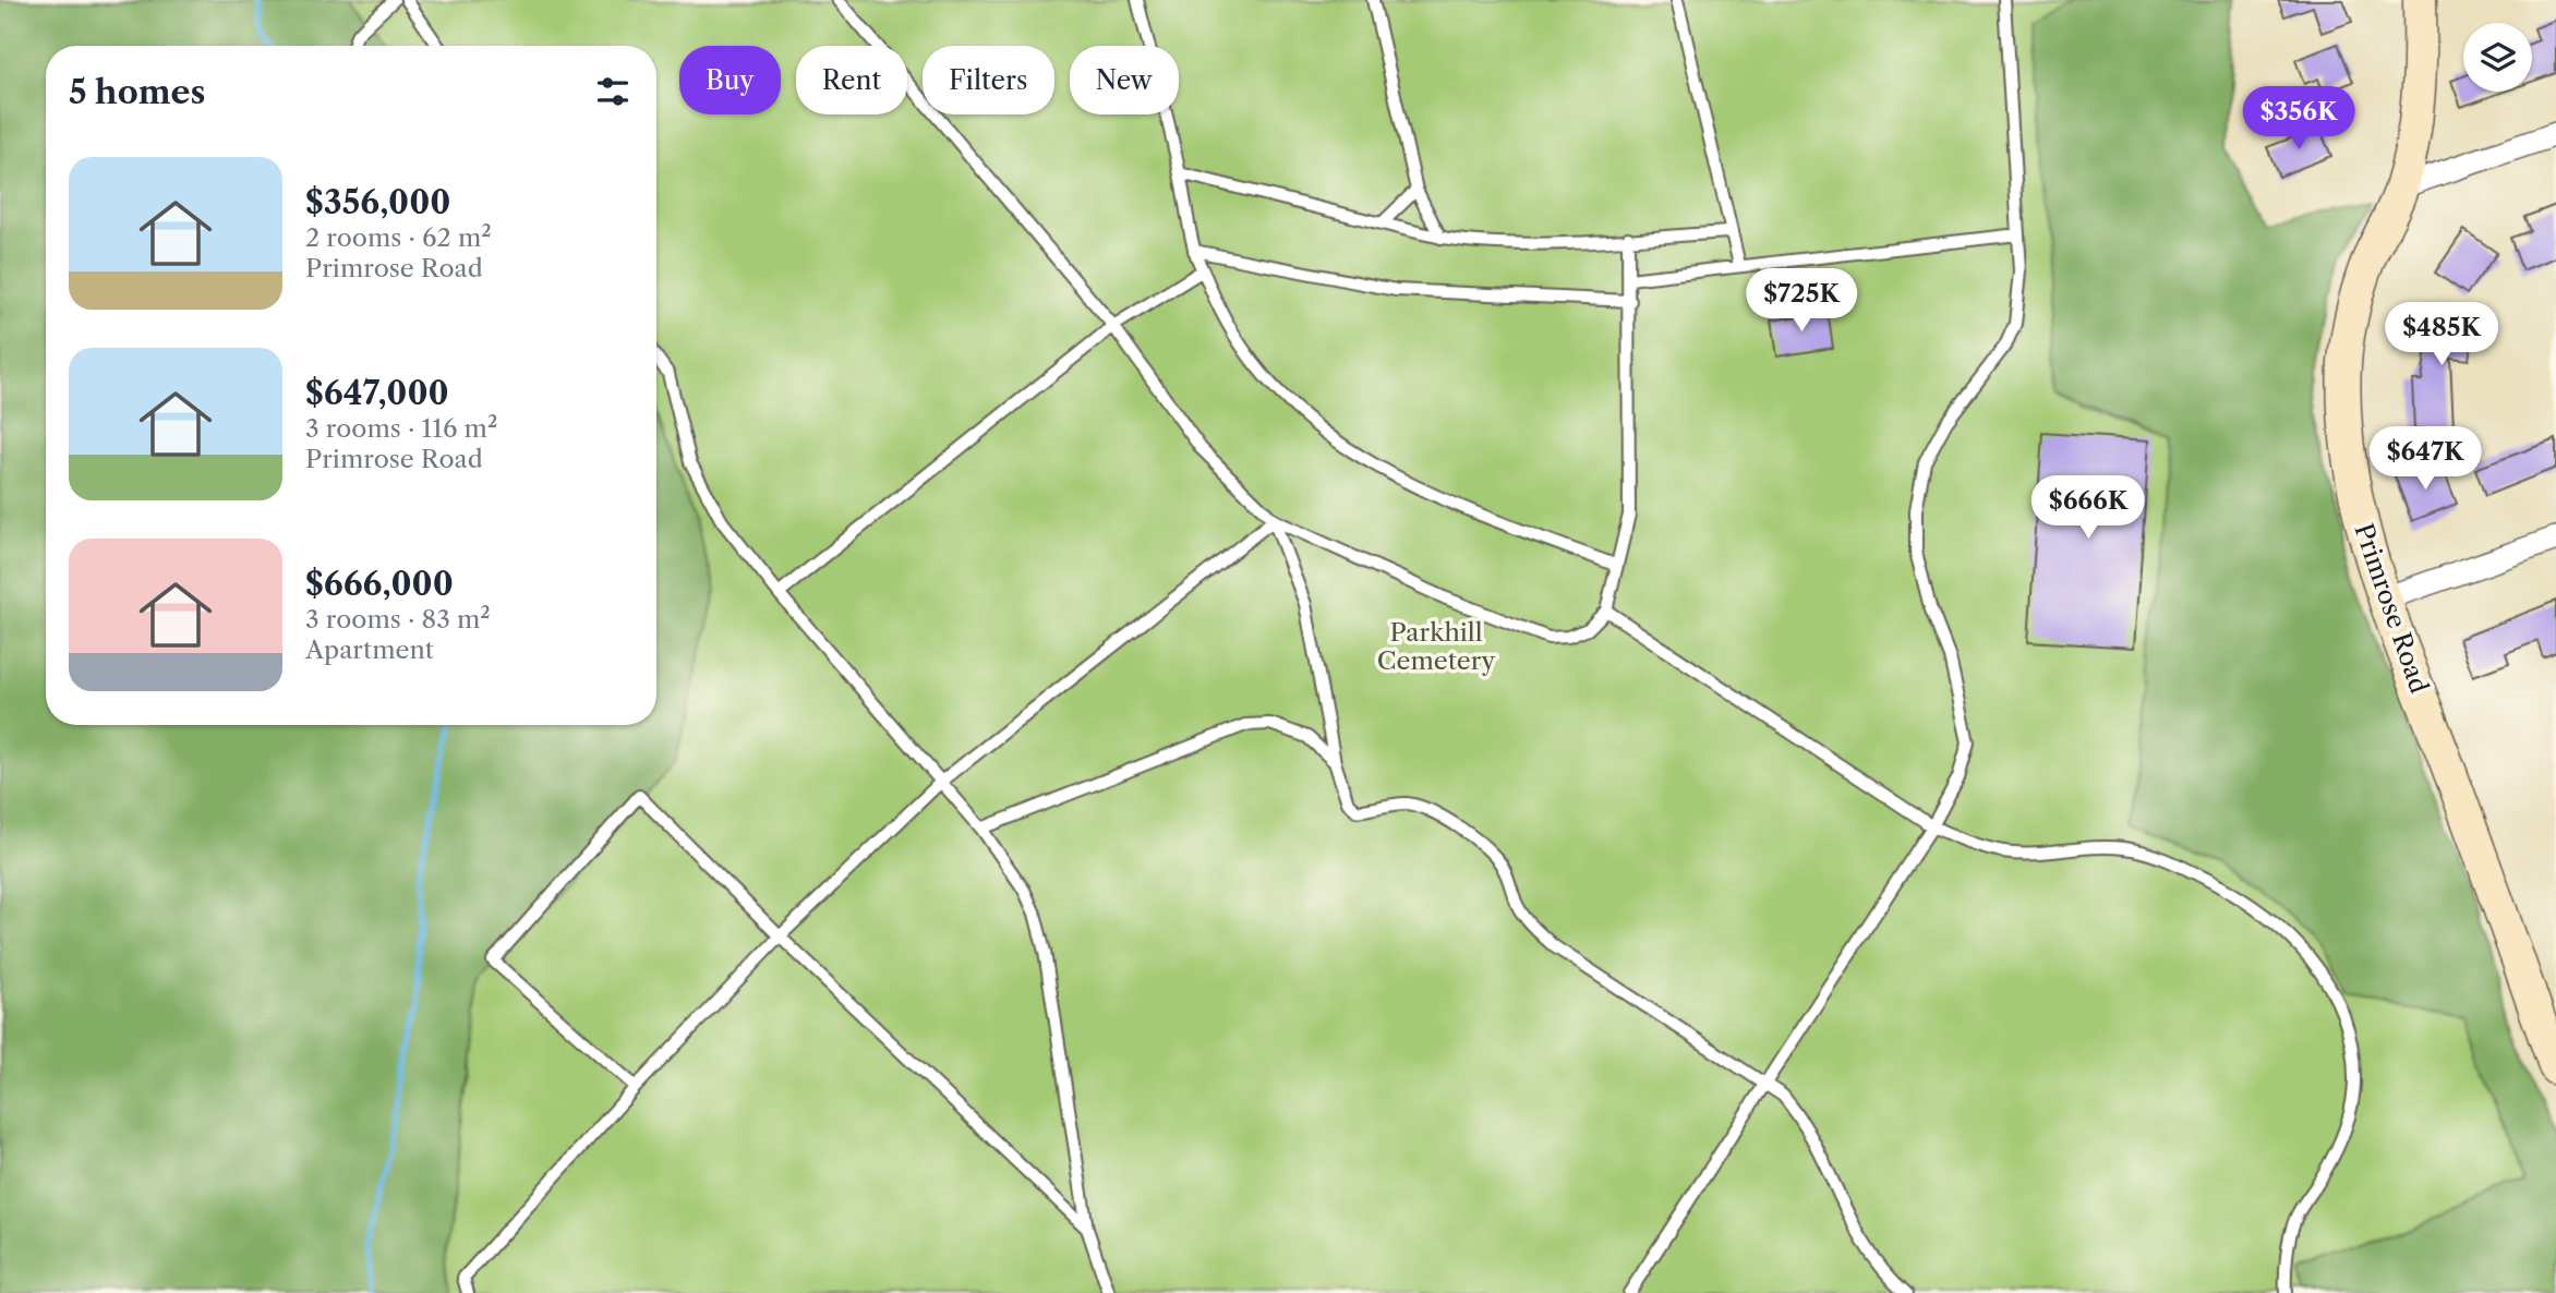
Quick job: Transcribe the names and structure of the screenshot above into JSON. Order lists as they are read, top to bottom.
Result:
{
  "streets": {
    "street": ["Primrose Road"]
  },
  "parks": ["Parkhill Cemetery"],
  "page": {
    "chip": [
      "Buy",
      "Rent",
      "Filters",
      "New"
    ],
    "heading": "5 homes",
    "price": [
      "$356K",
      "$725K",
      "$485K",
      "$647K",
      "$666K"
    ],
    "list": [
      {
        "name": "$356,000",
        "note": "2 rooms · 62 m² · Primrose Road"
      },
      {
        "name": "$647,000",
        "note": "3 rooms · 116 m² · Primrose Road"
      },
      {
        "name": "$666,000",
        "note": "3 rooms · 83 m² · Apartment"
      }
    ]
  }
}
